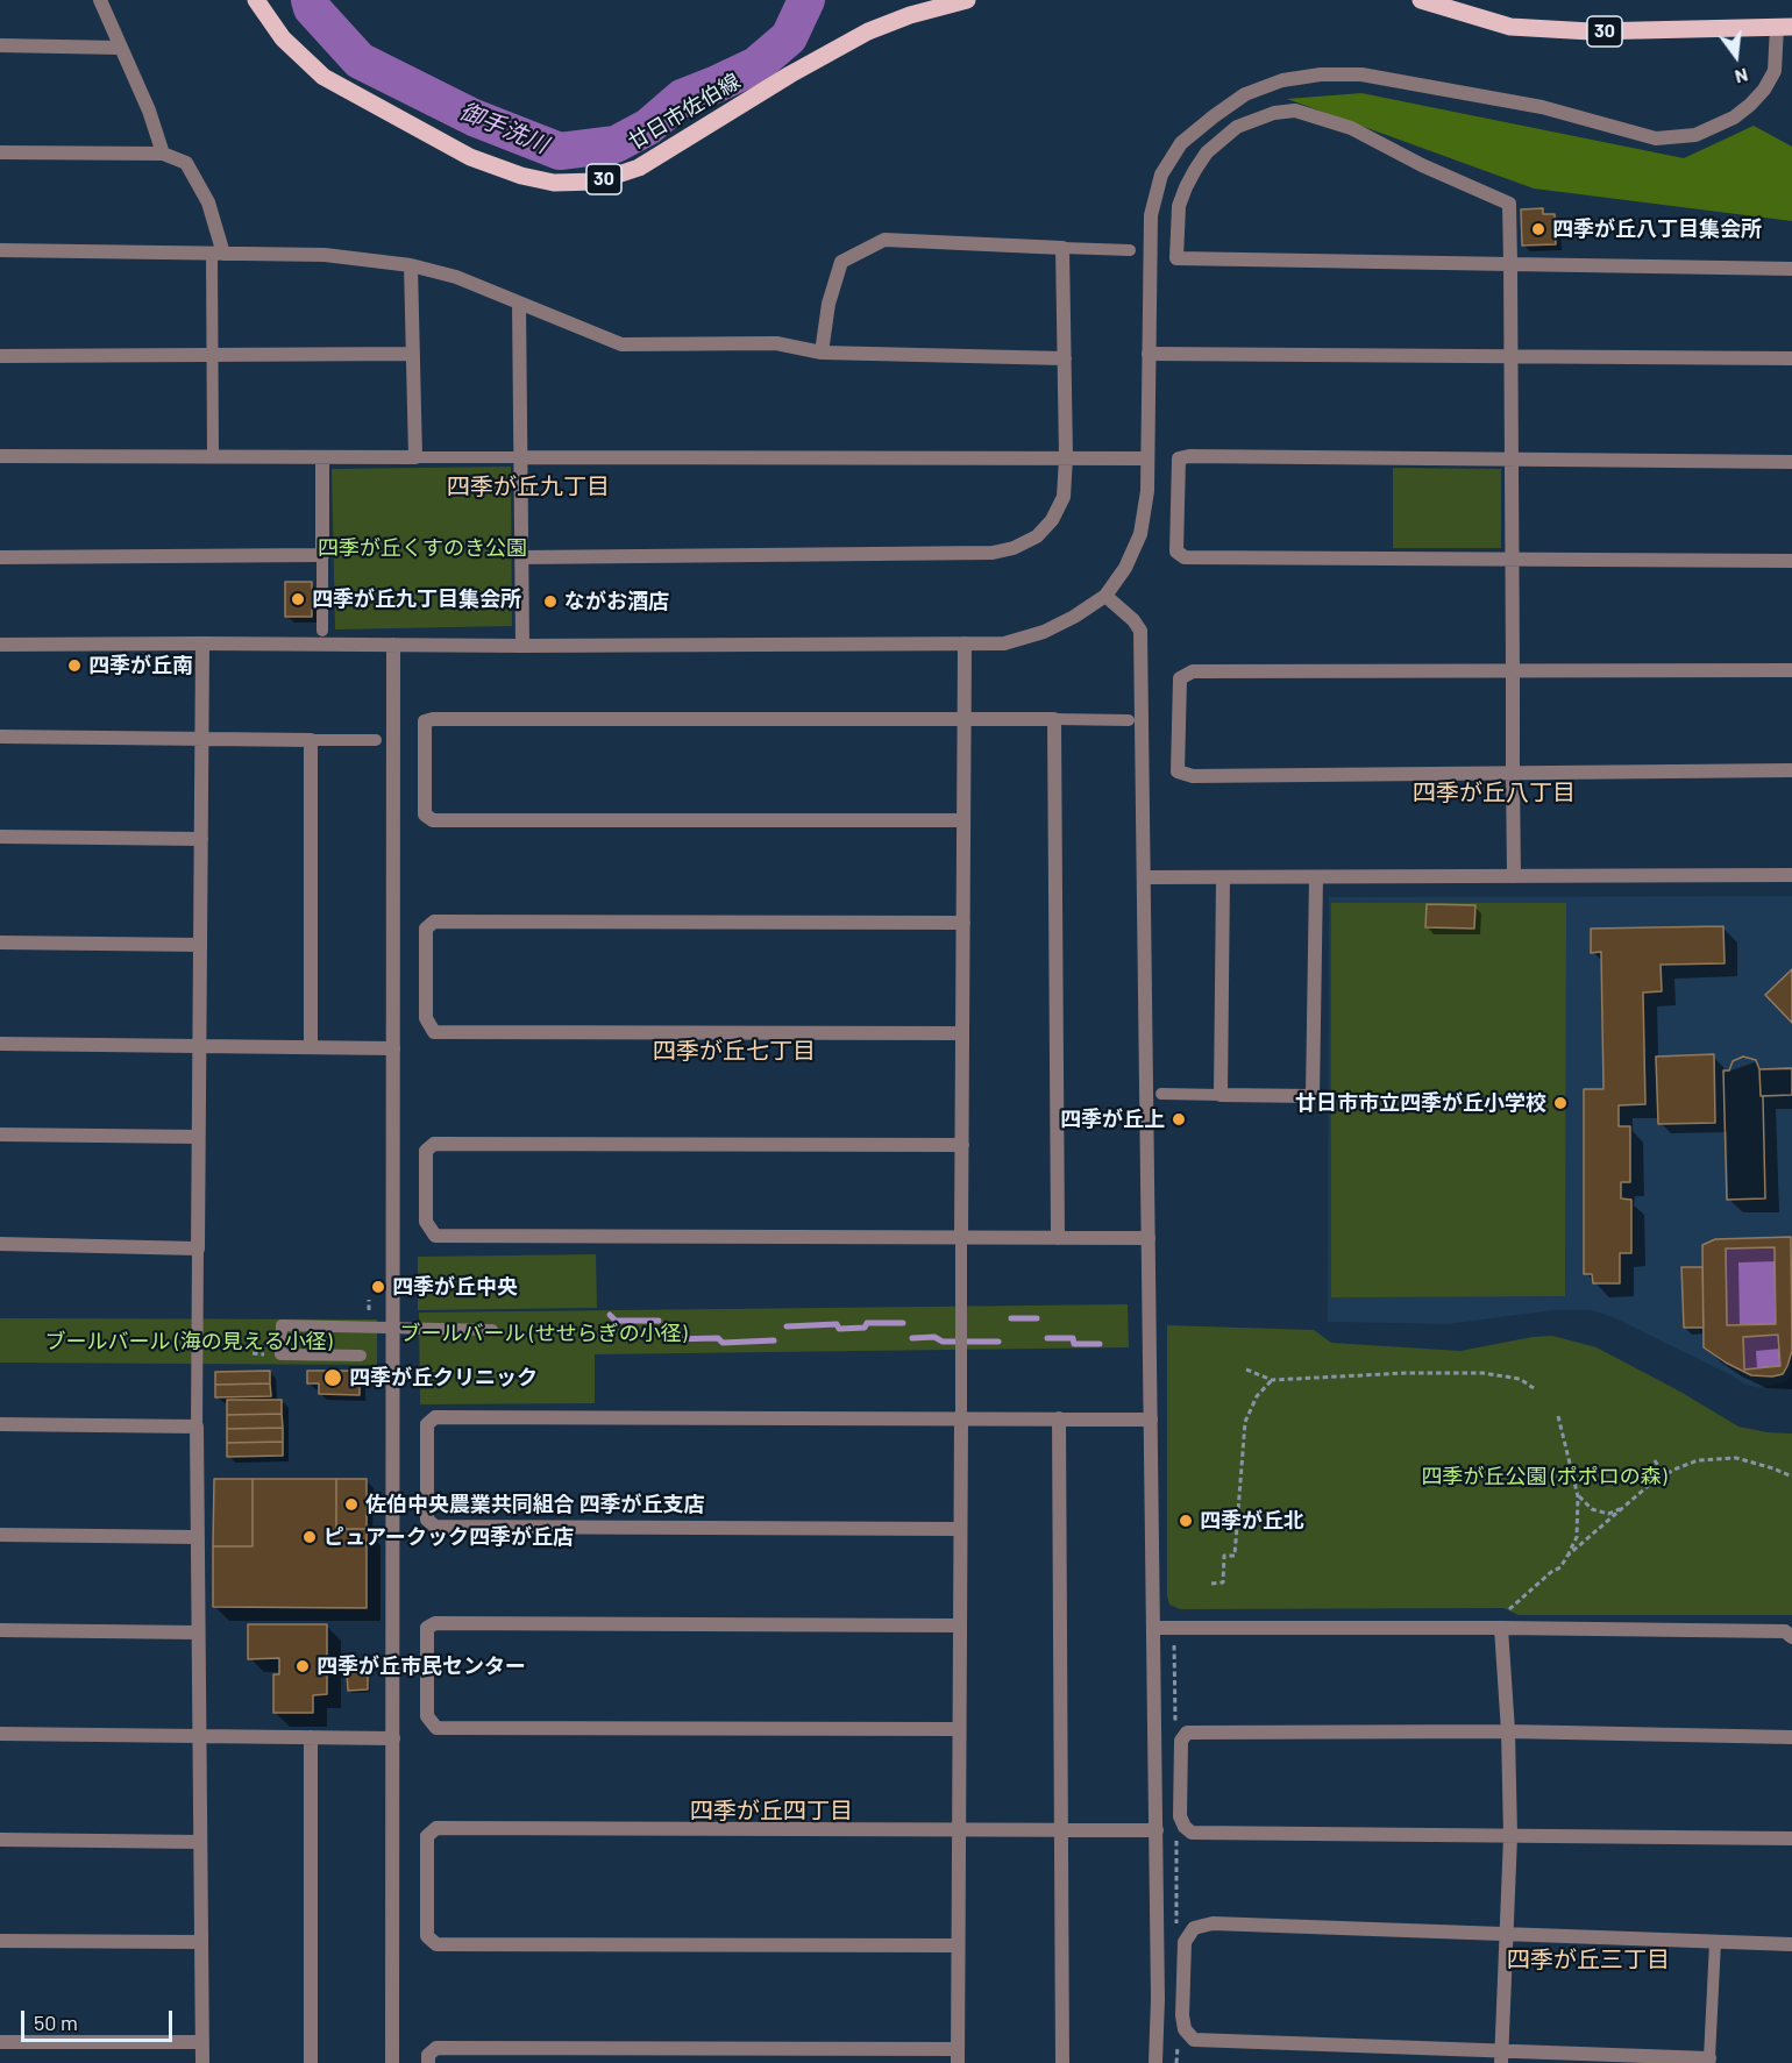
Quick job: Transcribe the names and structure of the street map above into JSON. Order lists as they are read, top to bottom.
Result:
{
  "streets": {
    "main road": ["30", "廿日市佐伯線"]
  },
  "districts": [
    "四季が丘九丁目",
    "四季が丘八丁目",
    "四季が丘七丁目",
    "四季が丘四丁目",
    "四季が丘三丁目"
  ],
  "water": ["御手洗川"],
  "parks": [
    "四季が丘くすのき公園",
    "ブールバール (せせらぎの小径)",
    "ブールバール (海の見える小径)",
    "四季が丘公園 (ポポロの森)"
  ],
  "places": [
    "四季が丘八丁目集会所",
    "四季が丘九丁目集会所",
    "ながお酒店",
    "四季が丘南",
    "廿日市市立四季が丘小学校",
    "四季が丘上",
    "四季が丘中央",
    "四季が丘クリニック",
    "佐伯中央農業共同組合 四季が丘支店",
    "四季が丘北",
    "ピュアークック四季が丘店",
    "四季が丘市民センター"
  ],
  "scale_bar": "50 m",
  "north": "bottom"
}
